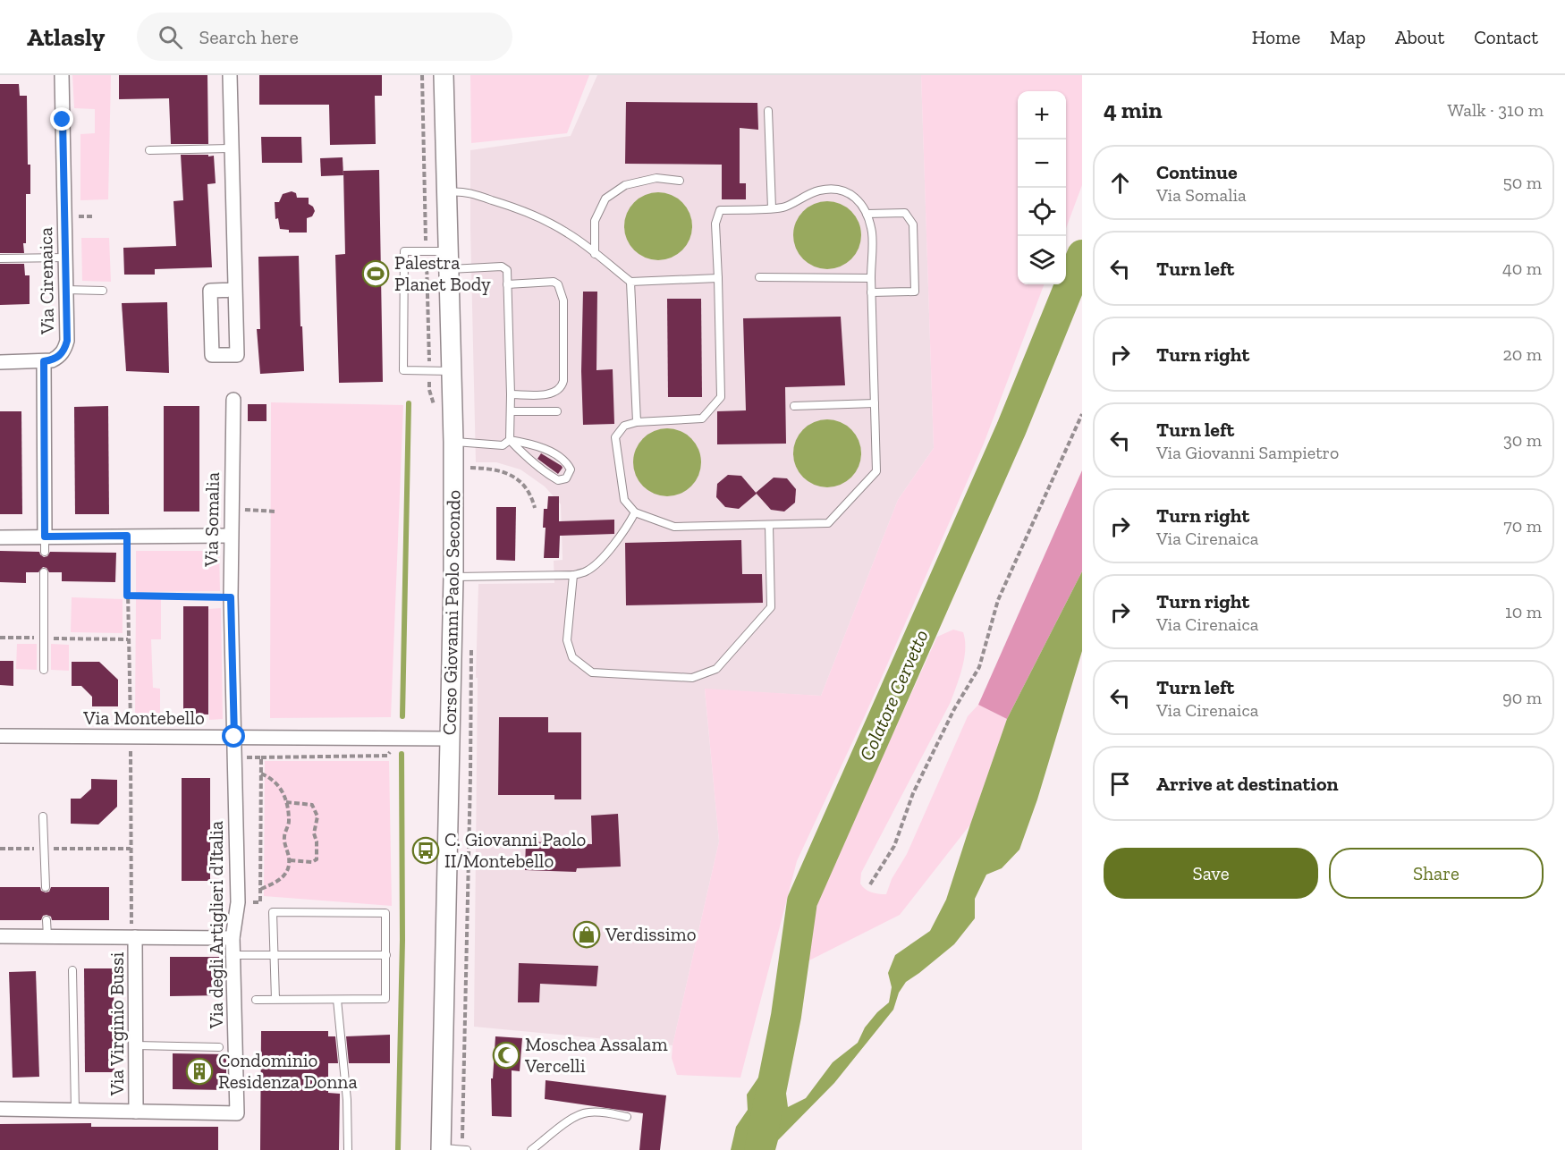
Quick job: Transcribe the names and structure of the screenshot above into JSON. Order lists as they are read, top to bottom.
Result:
{
  "streets": {
    "main road": ["Corso Giovanni Paolo Secondo"],
    "street": [
      "Via Cirenaica",
      "Via Somalia",
      "Via Montebello",
      "Via degli Artiglieri d'Italia",
      "Via Virginio Bussi"
    ]
  },
  "crossings": [
    ["Via Somalia", "Via Montebello"],
    ["Via Somalia", "Via degli Artiglieri d'Italia"],
    ["Corso Giovanni Paolo Secondo", "Via Montebello"],
    ["Via Montebello", "Via degli Artiglieri d'Italia"],
    ["Via degli Artiglieri d'Italia", "Via Virginio Bussi"]
  ],
  "water": ["Colatore Cervetto"],
  "places": {
    "sports": ["Palestra Planet Body"],
    "bus stop": ["C. Giovanni Paolo II/Montebello"],
    "shop": ["Verdissimo"],
    "mosque": ["Moschea Assalam Vercelli"],
    "building": ["Condominio Residenza Donna"]
  },
  "page": {
    "header": "Atlasly",
    "search": "Search here",
    "nav": [
      "Home",
      "Map",
      "About",
      "Contact"
    ],
    "heading": ["4 min", "Walk · 310 m"],
    "map_buttons": ["+", "−"],
    "list": [
      ["Continue", "Via Somalia", "50 m"],
      ["Turn left", "40 m"],
      ["Turn right", "20 m"],
      ["Turn left", "Via Giovanni Sampietro", "30 m"],
      ["Turn right", "Via Cirenaica", "70 m"],
      ["Turn right", "Via Cirenaica", "10 m"],
      ["Turn left", "Via Cirenaica", "90 m"],
      "Arrive at destination"
    ],
    "buttons": ["Save", "Share"]
  }
}
